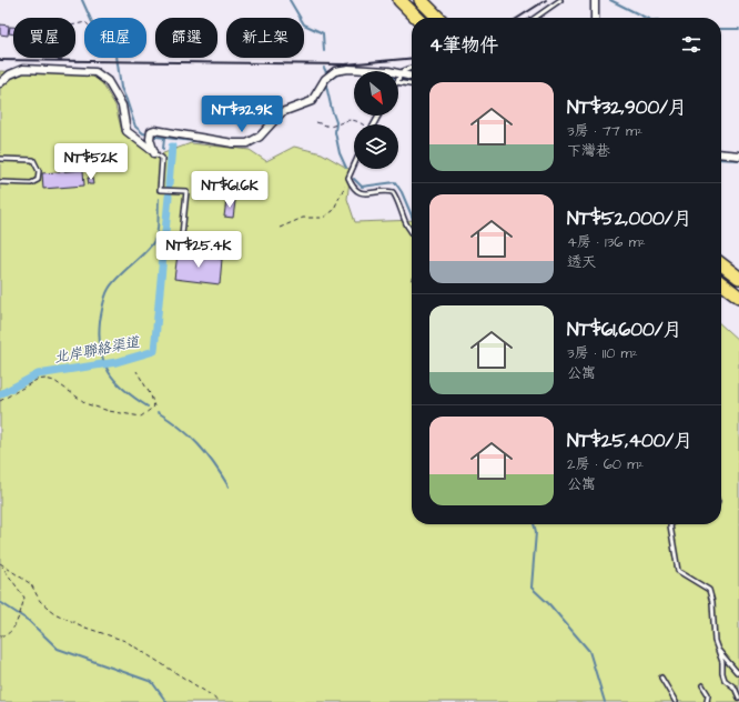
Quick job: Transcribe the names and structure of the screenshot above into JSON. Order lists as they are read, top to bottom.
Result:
{
  "water": ["北岸聯絡渠道"],
  "north": "bottom right",
  "page": {
    "chip": [
      "買屋",
      "租屋",
      "篩選",
      "新上架"
    ],
    "heading": "4筆物件",
    "list": [
      {
        "name": "NT$32,900/月",
        "note": "3房 · 77 m² · 下灣巷"
      },
      {
        "name": "NT$52,000/月",
        "note": "4房 · 136 m² · 透天"
      },
      {
        "name": "NT$61,600/月",
        "note": "3房 · 110 m² · 公寓"
      },
      {
        "name": "NT$25,400/月",
        "note": "2房 · 60 m² · 公寓"
      }
    ],
    "price": [
      "NT$32.9K",
      "NT$52K",
      "NT$61.6K",
      "NT$25.4K"
    ]
  }
}
